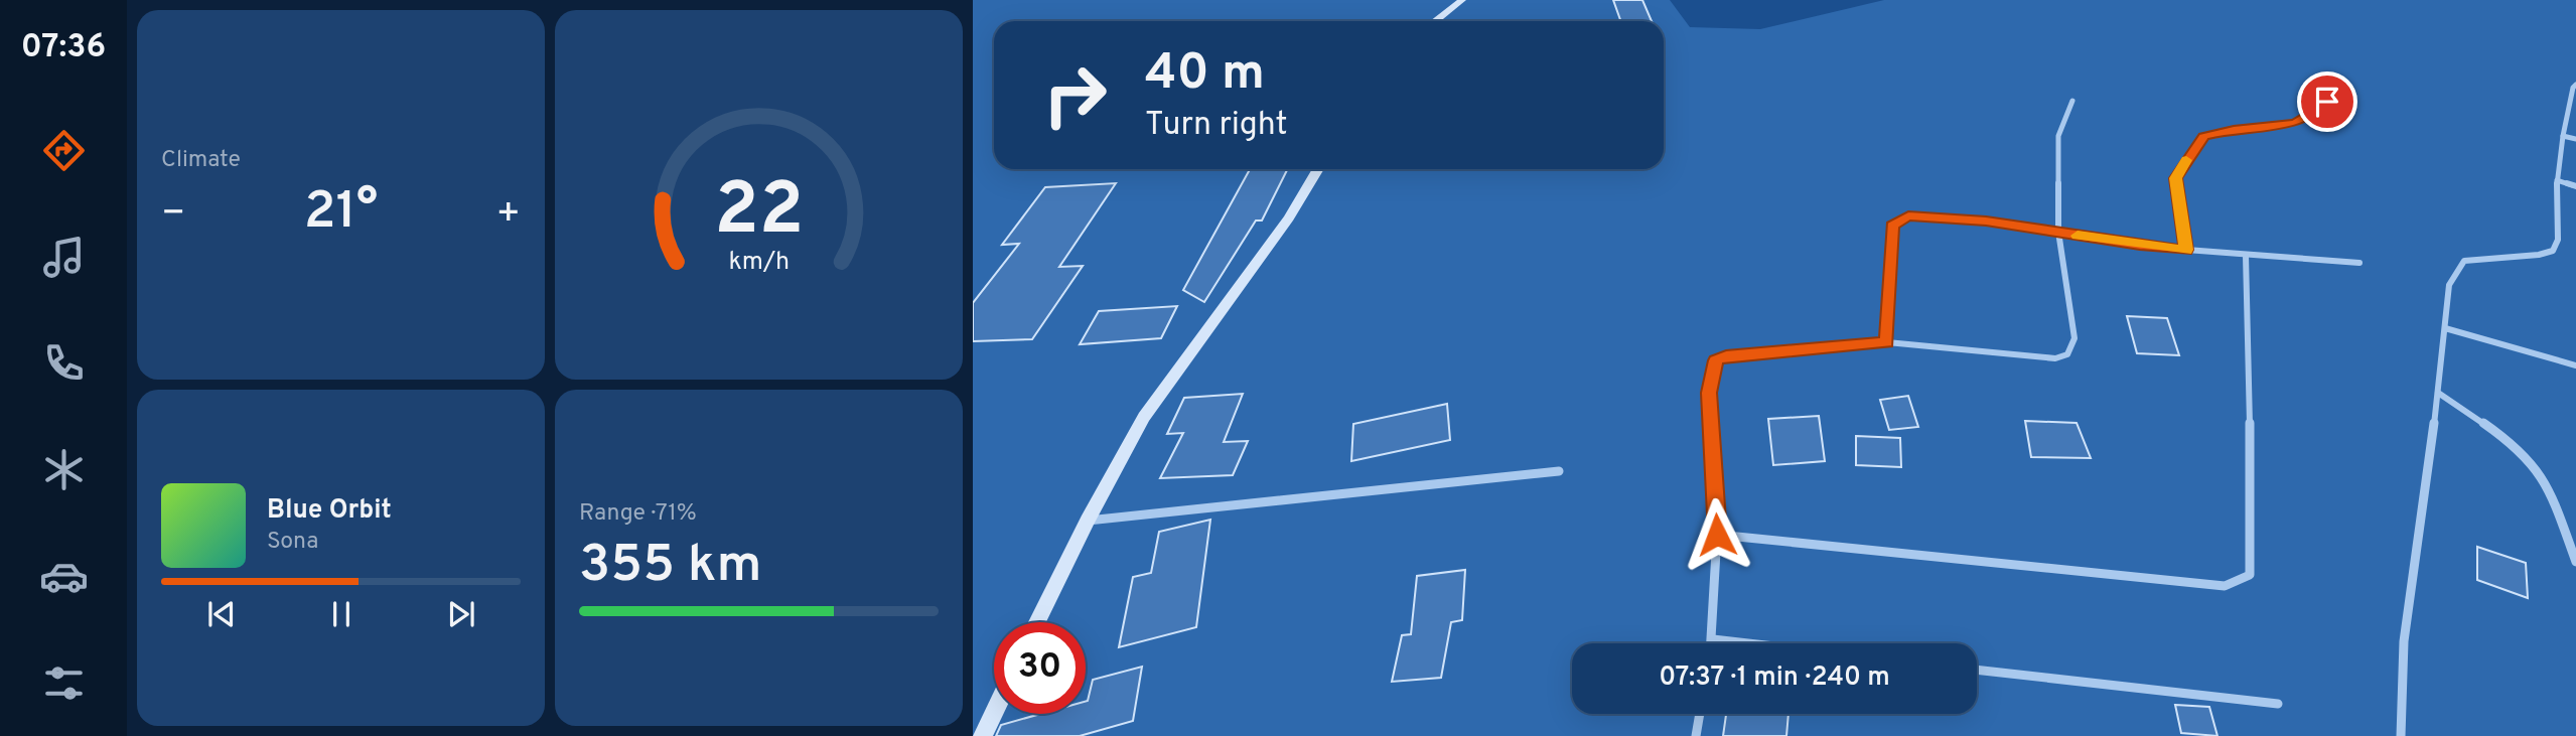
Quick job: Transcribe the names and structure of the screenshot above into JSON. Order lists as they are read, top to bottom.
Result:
{
  "page": {
    "tabs": "07:36",
    "tile": [
      "Climate",
      ["Range · 71%", "355 km"]
    ],
    "turn": ["40 m", "Turn right"],
    "heat": ["−", "21°", "+"],
    "song": ["Blue Orbit", "Sona"],
    "limit": "30",
    "trip": "07:37 · 1 min · 240 m",
    "gauge": ["22", "km/h"]
  }
}
